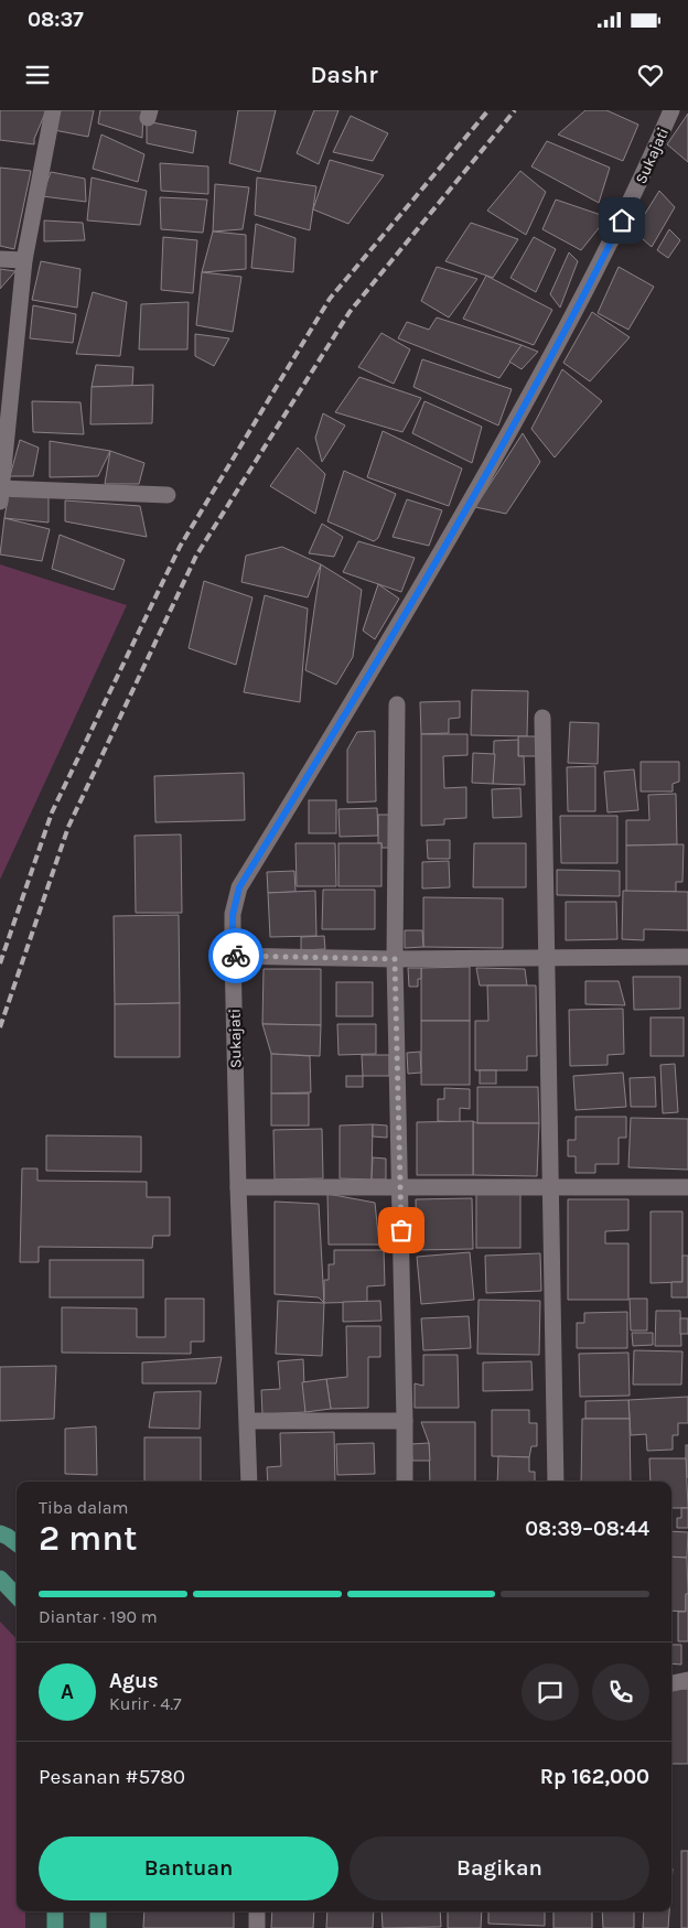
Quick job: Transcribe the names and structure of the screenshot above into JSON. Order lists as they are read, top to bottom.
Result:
{
  "streets": {
    "street": ["Sukajati"]
  },
  "page": {
    "status": "08:37",
    "header": "Dashr",
    "heading": ["2 mnt", "Tiba dalam", "08:39–08:44"],
    "panel": [
      "Agus",
      "Kurir · 4.7",
      "Pesanan #5780",
      "Rp 162,000"
    ],
    "bar": "Diantar · 190 m",
    "round": "A",
    "buttons": ["Bantuan", "Bagikan"]
  }
}
